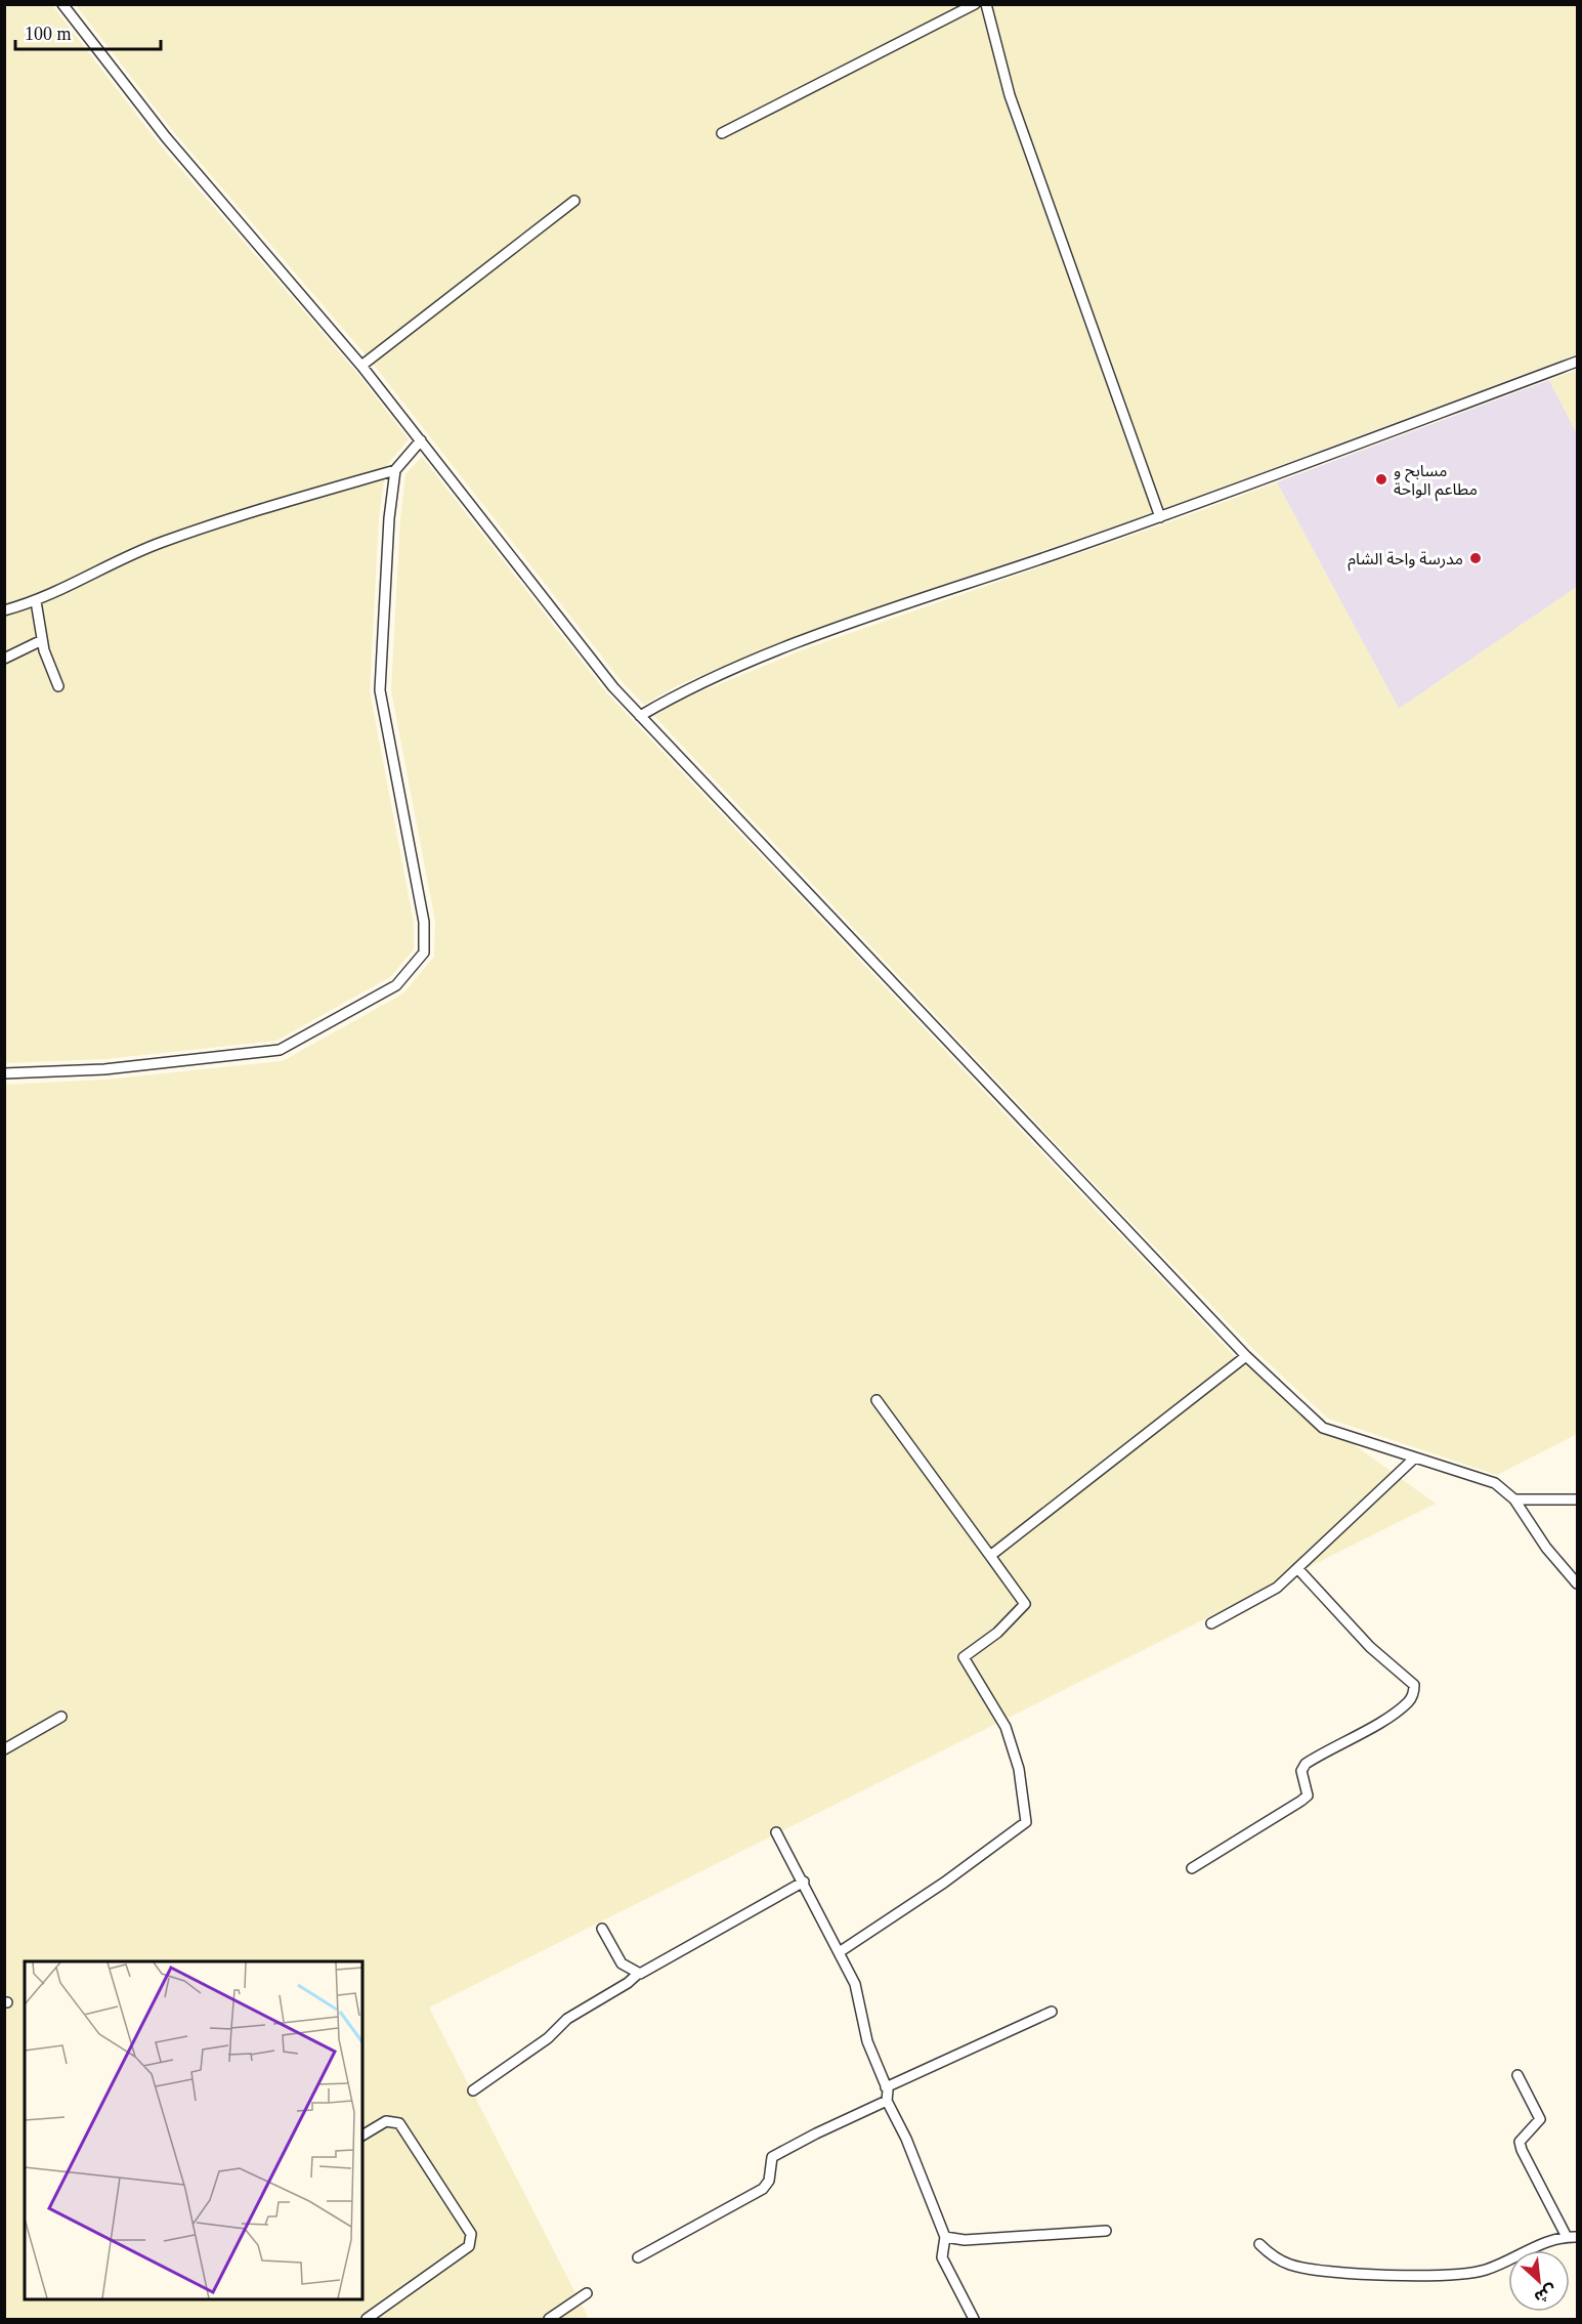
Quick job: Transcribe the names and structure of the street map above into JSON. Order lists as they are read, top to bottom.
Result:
{
  "places": ["مسابح و مطاعم الواحة", "مدرسة واحة الشام"],
  "scale_bar": "100 m",
  "north": "bottom right"
}
